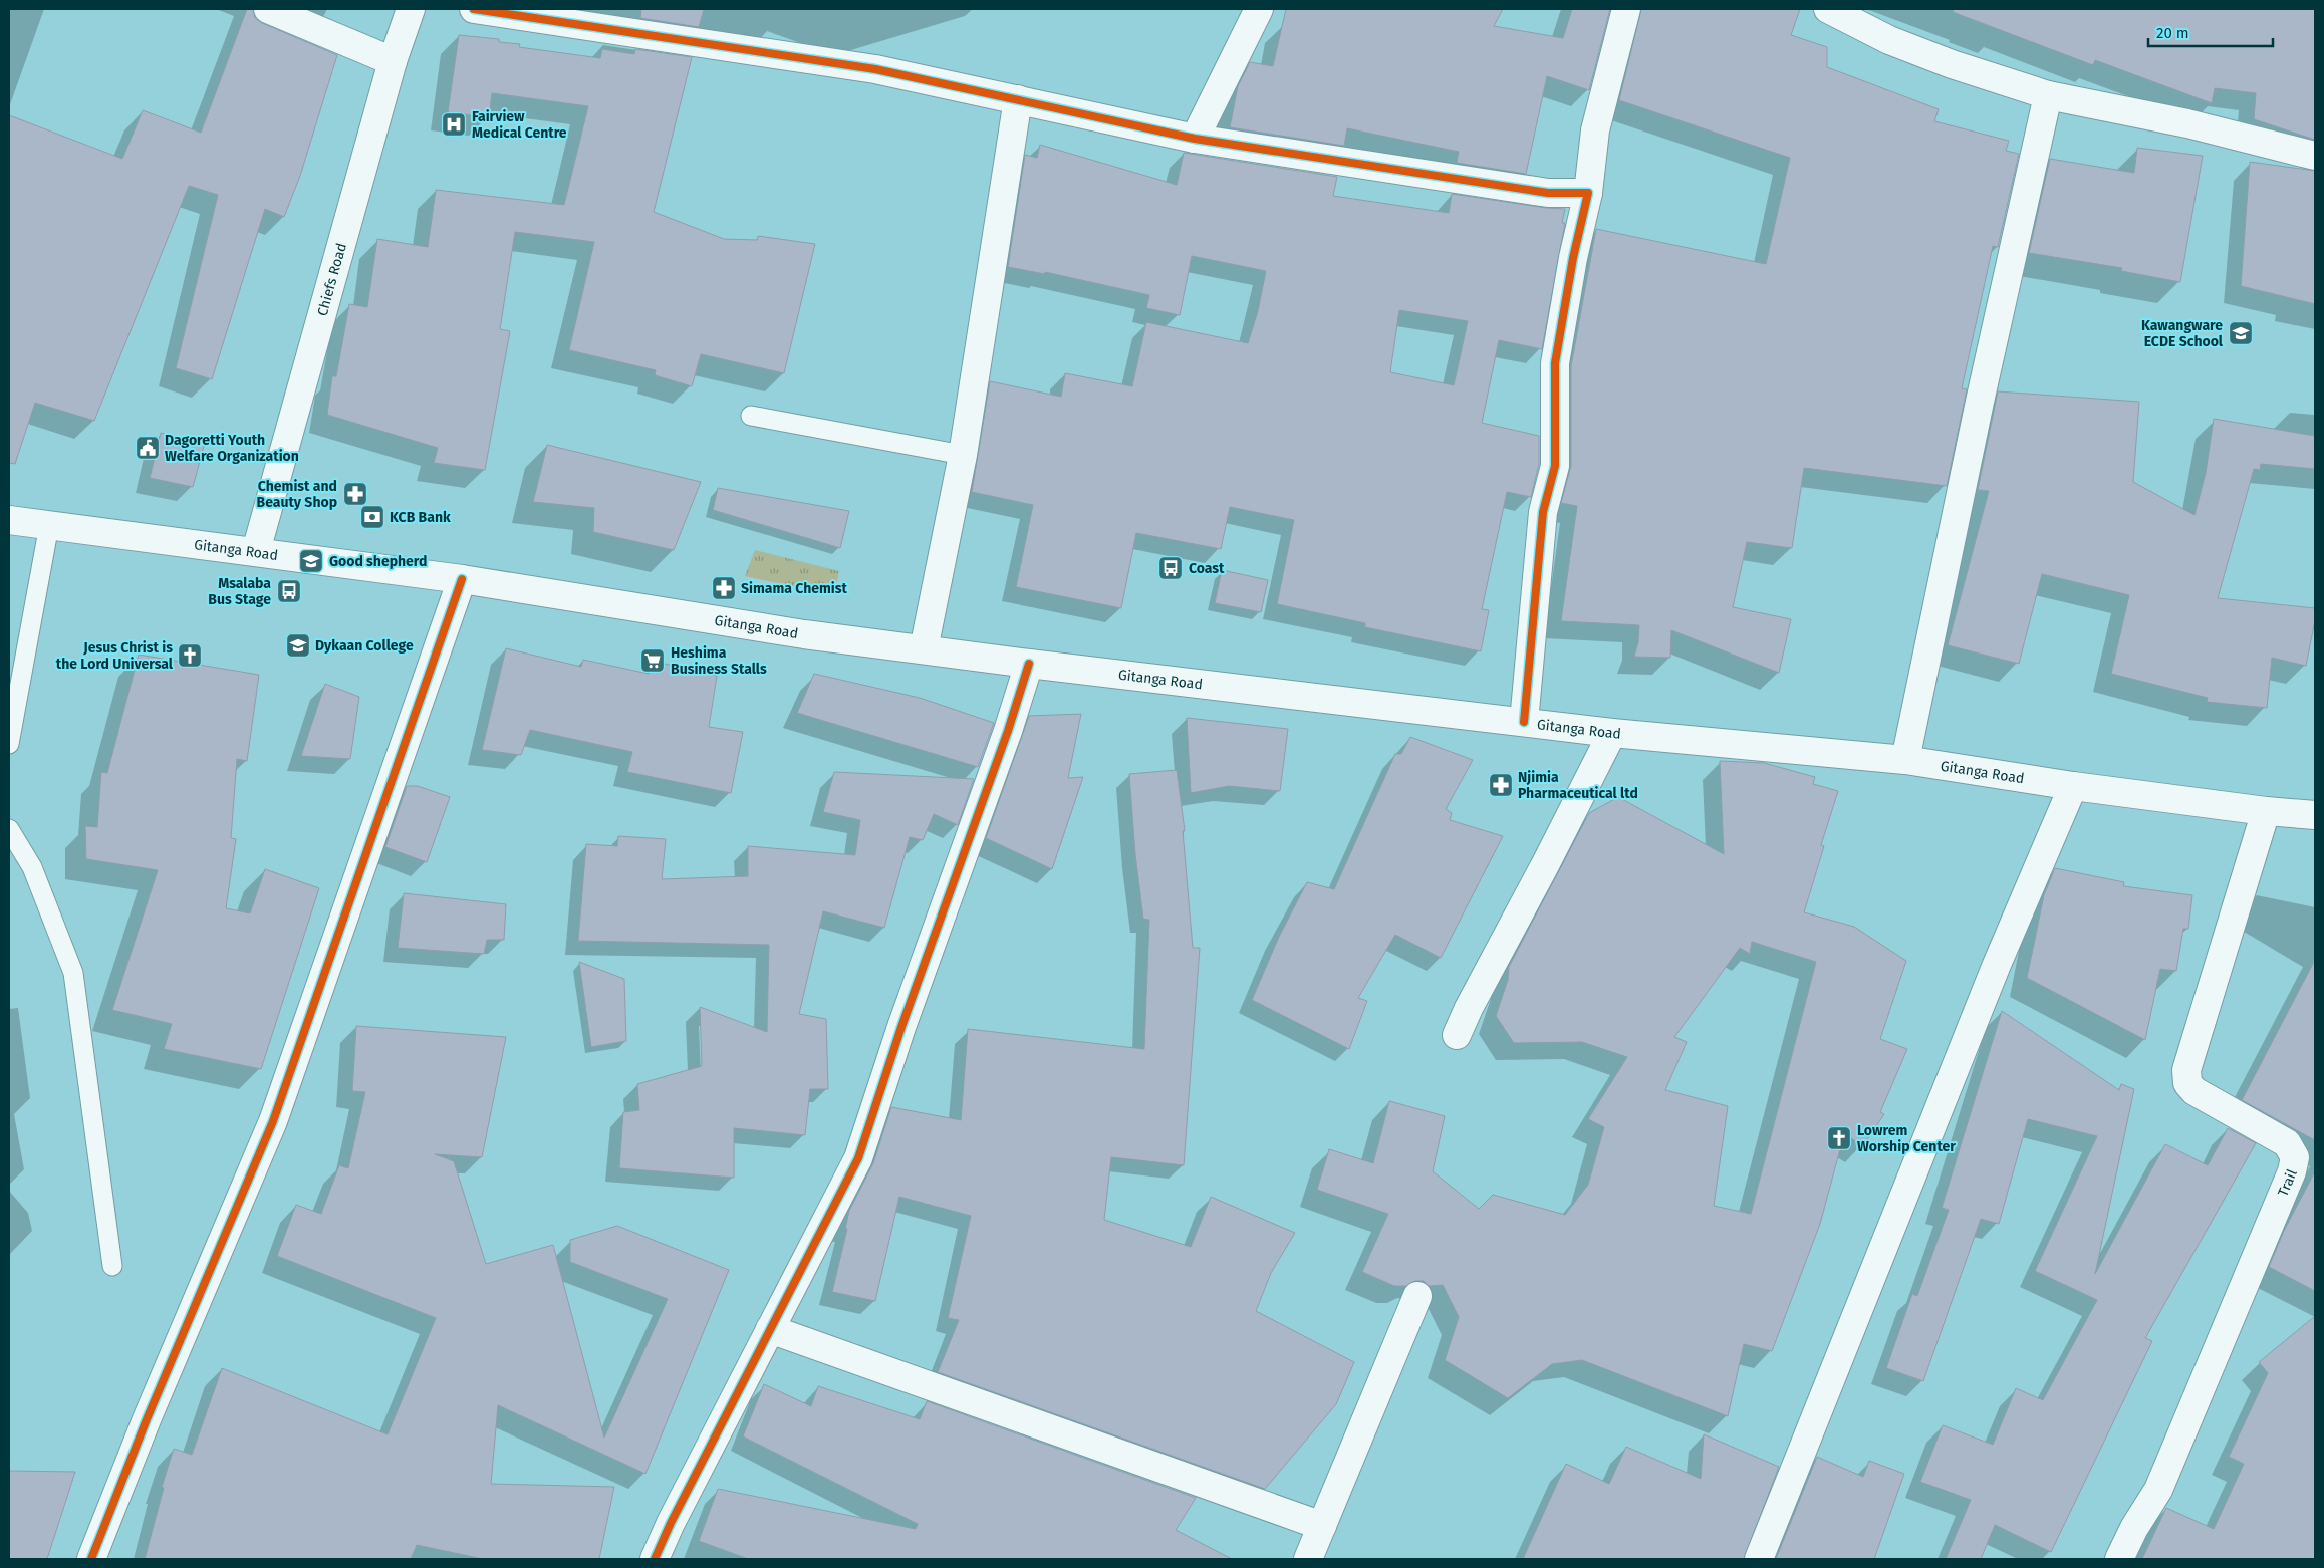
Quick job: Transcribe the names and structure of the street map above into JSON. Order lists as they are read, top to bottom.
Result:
{
  "streets": {
    "street": ["Chiefs Road", "Gitanga Road", "Trail"]
  },
  "crossings": [
    ["Chiefs Road", "Gitanga Road"],
    ["Gitanga Road", "Trail"]
  ],
  "places": {
    "hospital": ["Fairview Medical Centre"],
    "school or university": ["Kawangware ECDE School", "Good shepherd", "Dykaan College"],
    "public building": ["Dagoretti Youth Welfare Organization"],
    "pharmacy": ["Chemist and Beauty Shop", "Simama Chemist", "Njimia Pharmaceutical ltd"],
    "bank": ["KCB Bank"],
    "bus stop": ["Coast", "Msalaba Bus Stage"],
    "church": ["Jesus Christ is the Lord Universal", "Lowrem Worship Center"],
    "supermarket": ["Heshima Business Stalls"]
  },
  "scale_bar": "20 m"
}
